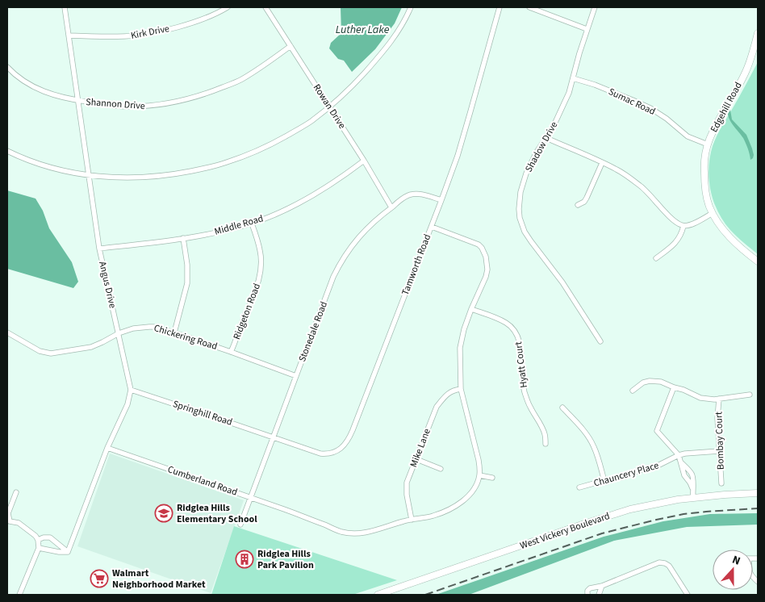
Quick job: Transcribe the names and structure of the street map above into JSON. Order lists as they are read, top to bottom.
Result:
{
  "streets": {
    "main road": ["Edgehill Road", "West Vickery Boulevard"],
    "street": [
      "Kirk Drive",
      "Sumac Road",
      "Shannon Drive",
      "Rowan Drive",
      "Shadow Drive",
      "Middle Road",
      "Tamworth Road",
      "Angus Drive",
      "Ridgeton Road",
      "Stonedale Road",
      "Chickering Road",
      "Hyatt Court",
      "Springhill Road",
      "Bombay Court",
      "Mike Lane",
      "Chauncery Place",
      "Cumberland Road"
    ]
  },
  "crossings": [
    ["Kirk Drive", "Angus Drive"],
    ["Sumac Road", "Edgehill Road"],
    ["Sumac Road", "Shadow Drive"],
    ["Shannon Drive", "Rowan Drive"],
    ["Shannon Drive", "Angus Drive"],
    ["Rowan Drive", "Middle Road"],
    ["Rowan Drive", "Stonedale Road"],
    ["Middle Road", "Angus Drive"],
    ["Middle Road", "Ridgeton Road"],
    ["Tamworth Road", "Stonedale Road"],
    ["Tamworth Road", "Springhill Road"],
    ["Angus Drive", "Chickering Road"],
    ["Angus Drive", "Springhill Road"],
    ["Angus Drive", "Cumberland Road"],
    ["Ridgeton Road", "Chickering Road"],
    ["Stonedale Road", "Chickering Road"],
    ["Stonedale Road", "Springhill Road"],
    ["Stonedale Road", "Cumberland Road"],
    ["Bombay Court", "Chauncery Place"],
    ["Mike Lane", "Cumberland Road"]
  ],
  "water": ["Luther Lake"],
  "places": {
    "school or university": ["Ridglea Hills Elementary School"],
    "building": ["Ridglea Hills Park Pavilion"],
    "supermarket": ["Walmart Neighborhood Market"]
  },
  "north": "top"
}
